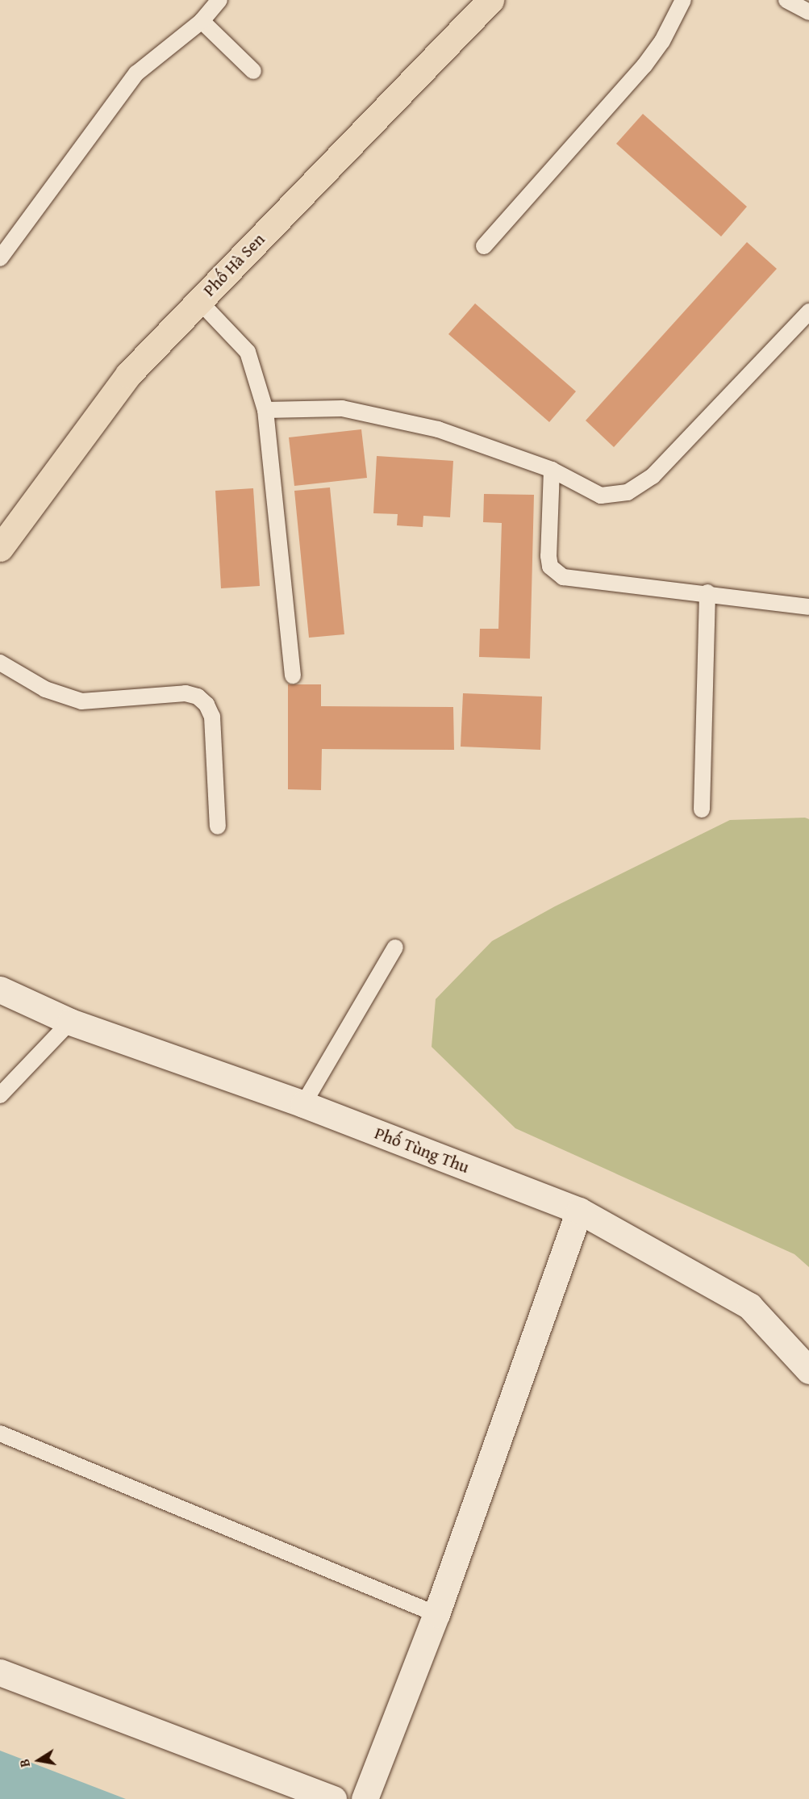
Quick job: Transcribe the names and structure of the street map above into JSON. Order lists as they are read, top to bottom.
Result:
{
  "streets": {
    "main road": ["Phố Hà Sen"],
    "street": ["Phố Tùng Thu"]
  },
  "north": "left"
}
